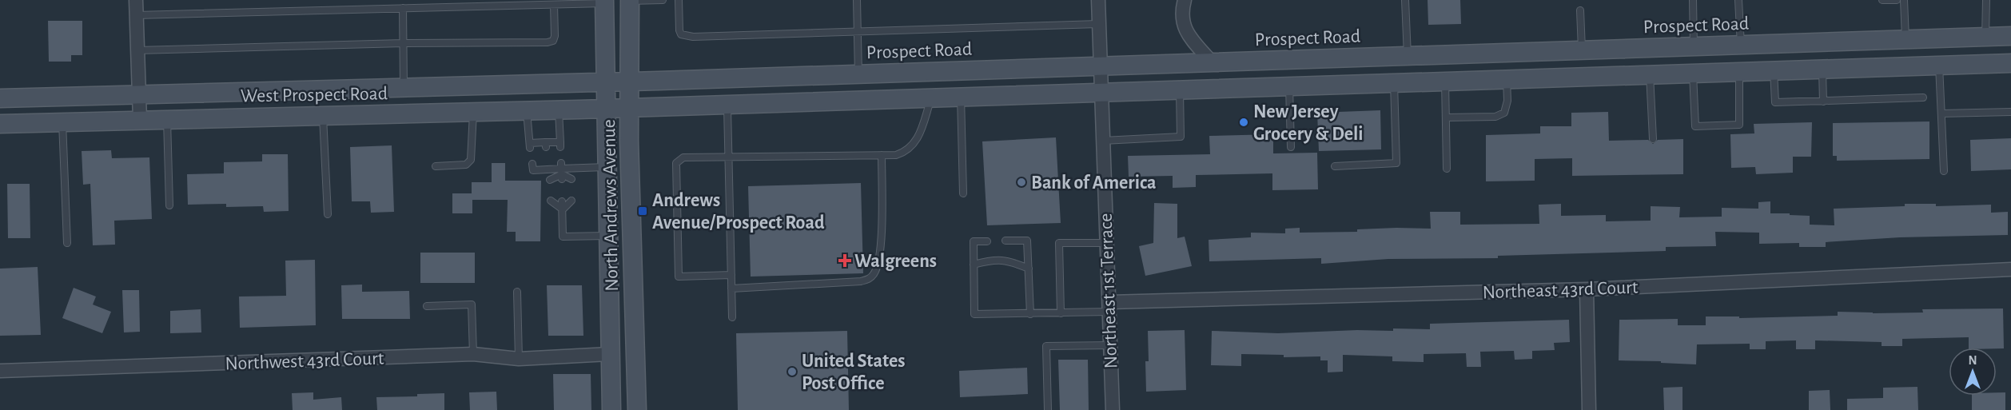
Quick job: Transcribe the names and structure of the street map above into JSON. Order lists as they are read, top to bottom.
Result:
{
  "streets": {
    "main road": ["Prospect Road", "West Prospect Road", "North Andrews Avenue"],
    "street": ["Northeast 43rd Court", "Northeast 1st Terrace", "Northwest 43rd Court"]
  },
  "crossings": [
    ["Prospect Road", "West Prospect Road"],
    ["Prospect Road", "North Andrews Avenue"],
    ["Prospect Road", "Northeast 1st Terrace"],
    ["West Prospect Road", "North Andrews Avenue"],
    ["North Andrews Avenue", "Northwest 43rd Court"],
    ["Northeast 43rd Court", "Northeast 1st Terrace"]
  ],
  "places": {
    "other": ["New Jersey Grocery & Deli", "Bank of America", "United States Post Office"],
    "transit": ["Andrews Avenue/Prospect Road"],
    "health": ["Walgreens"]
  },
  "north": "top"
}
